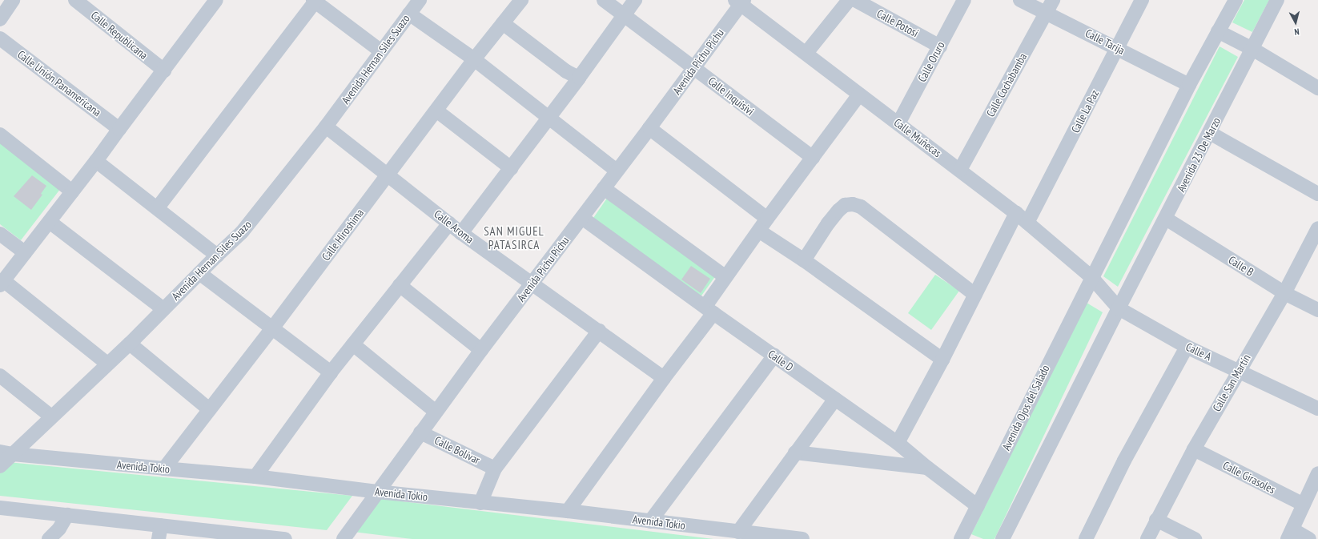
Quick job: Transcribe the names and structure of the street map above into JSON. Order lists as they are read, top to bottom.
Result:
{
  "streets": {
    "street": [
      "Calle Potosi",
      "Calle Republicana",
      "Calle Tarija",
      "Avenida Hernan Siles Suazo",
      "Avenida Pichu Pichu",
      "Calle Oruro",
      "Calle Unión Panamericana",
      "Calle Cochabamba",
      "Calle Inquisivi",
      "Calle La Paz",
      "Calle Muñecas",
      "Avenida 23 De Marzo",
      "Calle Aroma",
      "Calle Hiroshima",
      "Calle B",
      "Calle A",
      "Calle D",
      "Calle San Martín",
      "Avenida Ojos del Salado",
      "Calle Bolívar",
      "Avenida Tokio",
      "Calle Girasoles"
    ]
  },
  "crossings": [
    ["Calle Potosi", "Calle Oruro"],
    ["Calle Tarija", "Calle Cochabamba"],
    ["Calle Tarija", "Calle La Paz"],
    ["Avenida Hernan Siles Suazo", "Calle Aroma"],
    ["Avenida Hernan Siles Suazo", "Avenida Tokio"],
    ["Avenida Pichu Pichu", "Calle Inquisivi"],
    ["Avenida Pichu Pichu", "Calle Muñecas"],
    ["Avenida Pichu Pichu", "Calle Aroma"],
    ["Avenida Pichu Pichu", "Calle D"],
    ["Avenida Pichu Pichu", "Calle Bolívar"],
    ["Avenida Pichu Pichu", "Avenida Tokio"],
    ["Calle Oruro", "Calle Muñecas"],
    ["Calle Cochabamba", "Calle Muñecas"],
    ["Calle La Paz", "Calle Muñecas"],
    ["Calle Muñecas", "Calle A"],
    ["Calle Muñecas", "Avenida Ojos del Salado"],
    ["Avenida 23 De Marzo", "Calle B"],
    ["Avenida 23 De Marzo", "Calle A"],
    ["Calle Aroma", "Calle Hiroshima"],
    ["Calle Hiroshima", "Avenida Tokio"],
    ["Calle B", "Calle San Martín"],
    ["Calle A", "Calle San Martín"],
    ["Calle A", "Avenida Ojos del Salado"],
    ["Calle D", "Avenida Ojos del Salado"],
    ["Calle San Martín", "Calle Girasoles"]
  ],
  "districts": ["SAN MIGUEL PATASIRCA"],
  "north": "bottom"
}
